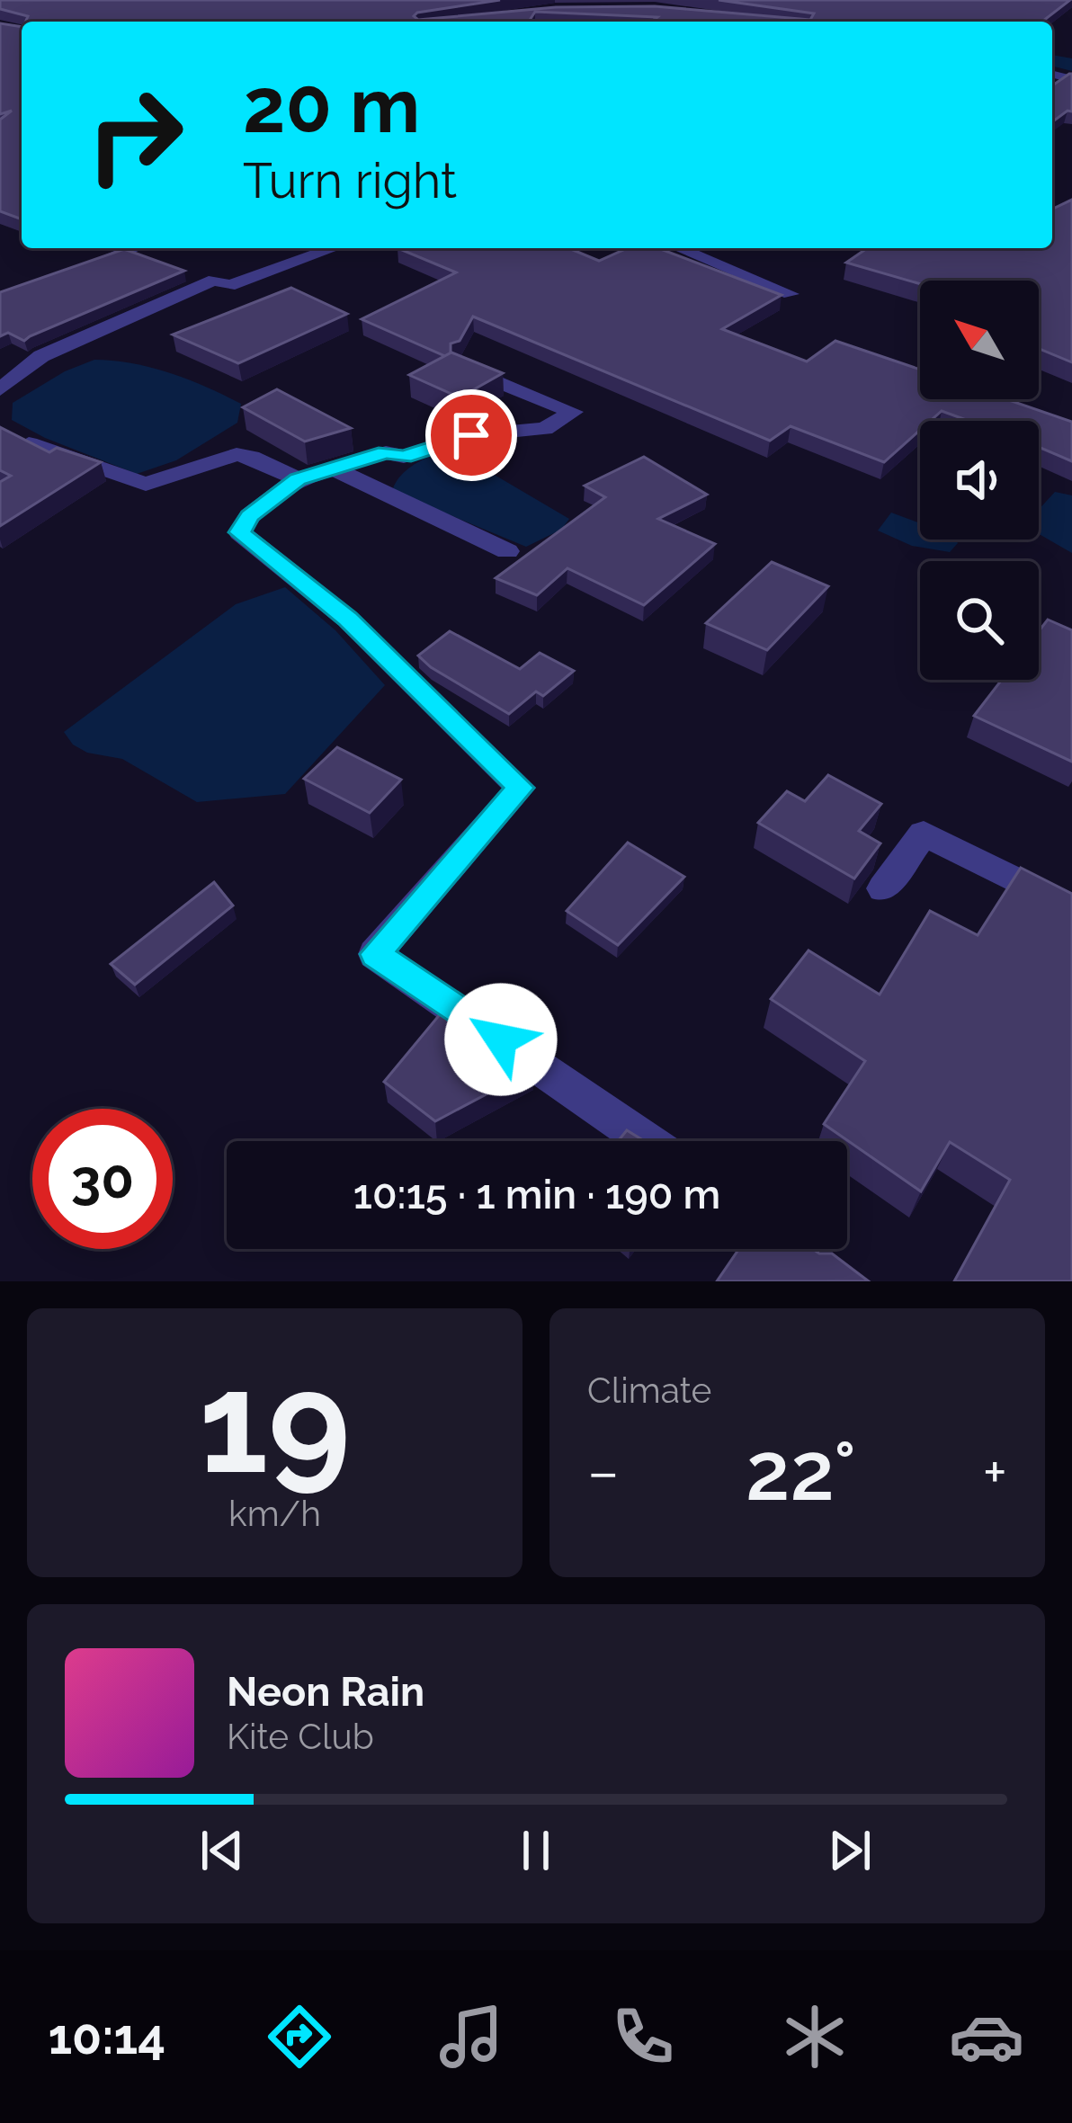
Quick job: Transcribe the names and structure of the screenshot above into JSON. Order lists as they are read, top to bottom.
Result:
{
  "north": "top left",
  "page": {
    "turn": ["20 m", "Turn right"],
    "limit": "30",
    "trip": "10:15 · 1 min · 190 m",
    "tile": [
      ["19", "km/h"],
      "Climate"
    ],
    "heat": ["−", "22°", "+"],
    "song": ["Neon Rain", "Kite Club"],
    "tabs": "10:14"
  }
}
